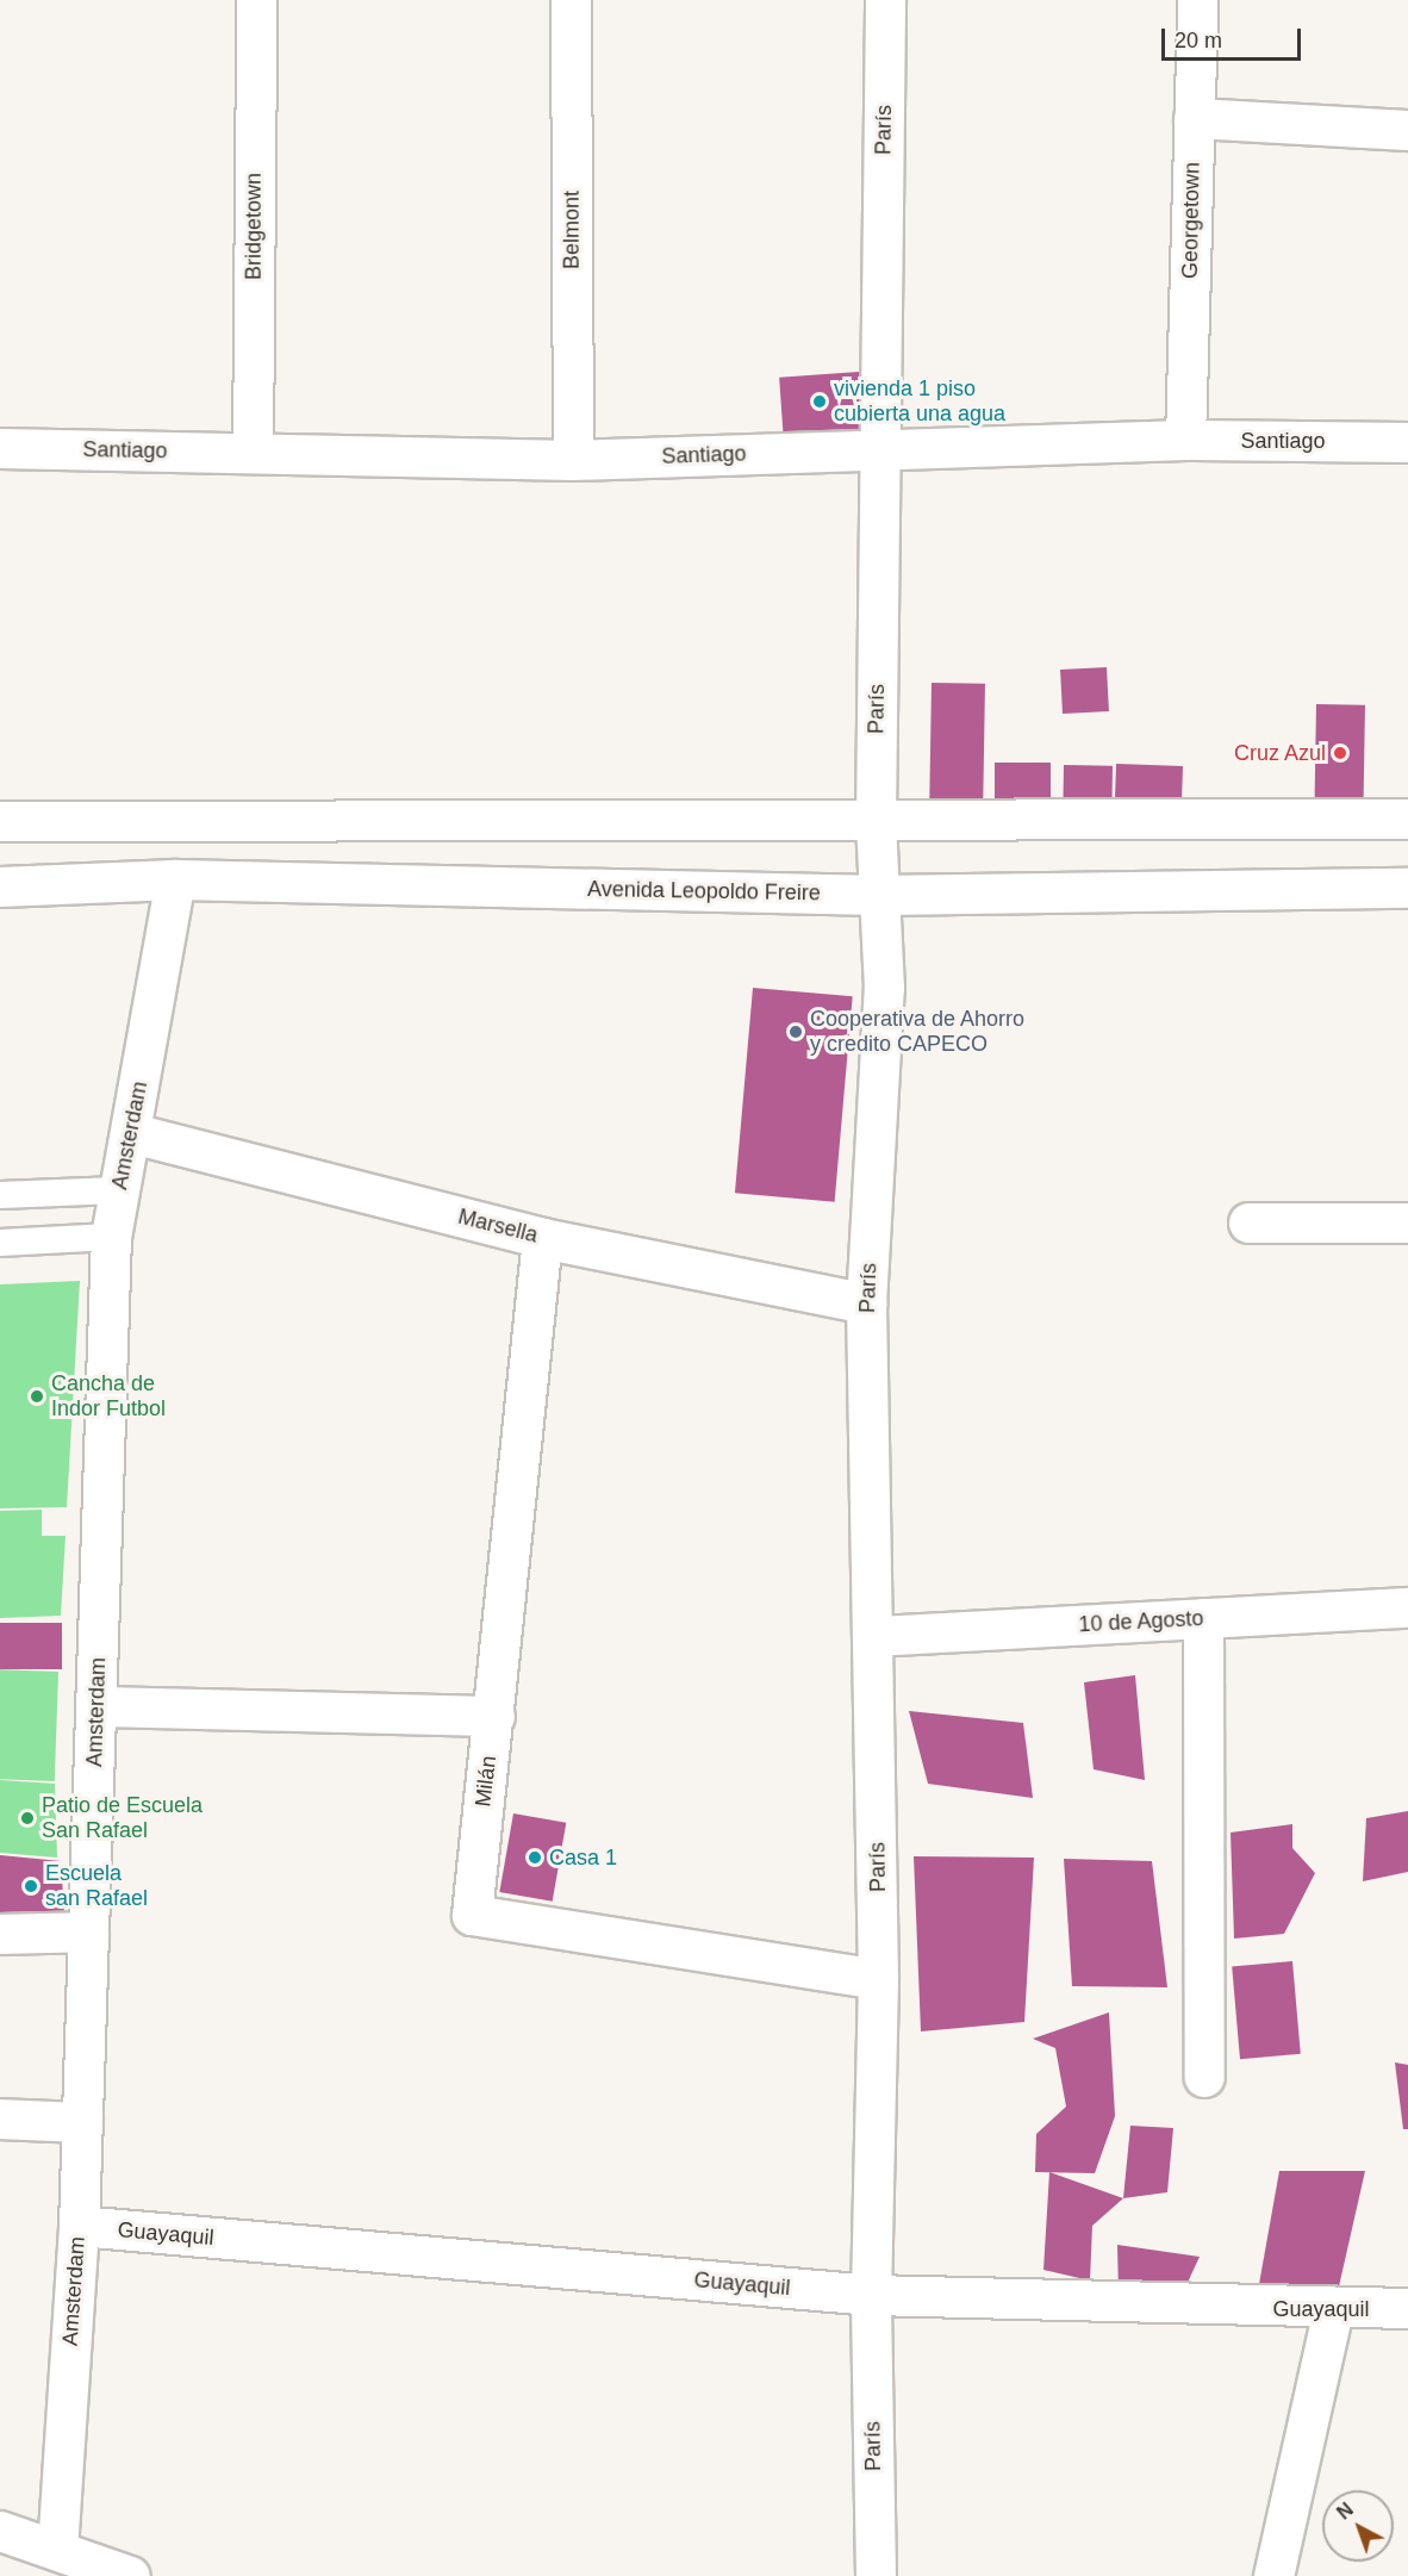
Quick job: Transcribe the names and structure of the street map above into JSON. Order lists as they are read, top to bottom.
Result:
{
  "streets": {
    "street": [
      "París",
      "Georgetown",
      "Bridgetown",
      "Belmont",
      "Santiago",
      "Avenida Leopoldo Freire",
      "Amsterdam",
      "Marsella",
      "10 de Agosto",
      "Milán",
      "Guayaquil"
    ]
  },
  "crossings": [
    ["París", "Santiago"],
    ["París", "Avenida Leopoldo Freire"],
    ["París", "Marsella"],
    ["París", "10 de Agosto"],
    ["París", "Milán"],
    ["París", "Guayaquil"],
    ["Georgetown", "Santiago"],
    ["Bridgetown", "Santiago"],
    ["Belmont", "Santiago"],
    ["Avenida Leopoldo Freire", "Amsterdam"],
    ["Amsterdam", "Marsella"],
    ["Amsterdam", "Guayaquil"],
    ["Marsella", "Milán"]
  ],
  "places": [
    "vivienda 1 piso cubierta una agua",
    "Cruz Azul",
    "Cooperativa de Ahorro y credito CAPECO",
    "Cancha de Indor Futbol",
    "Patio de Escuela San Rafael",
    "Casa 1",
    "Escuela san Rafael"
  ],
  "scale_bar": "20 m",
  "north": "top left"
}
